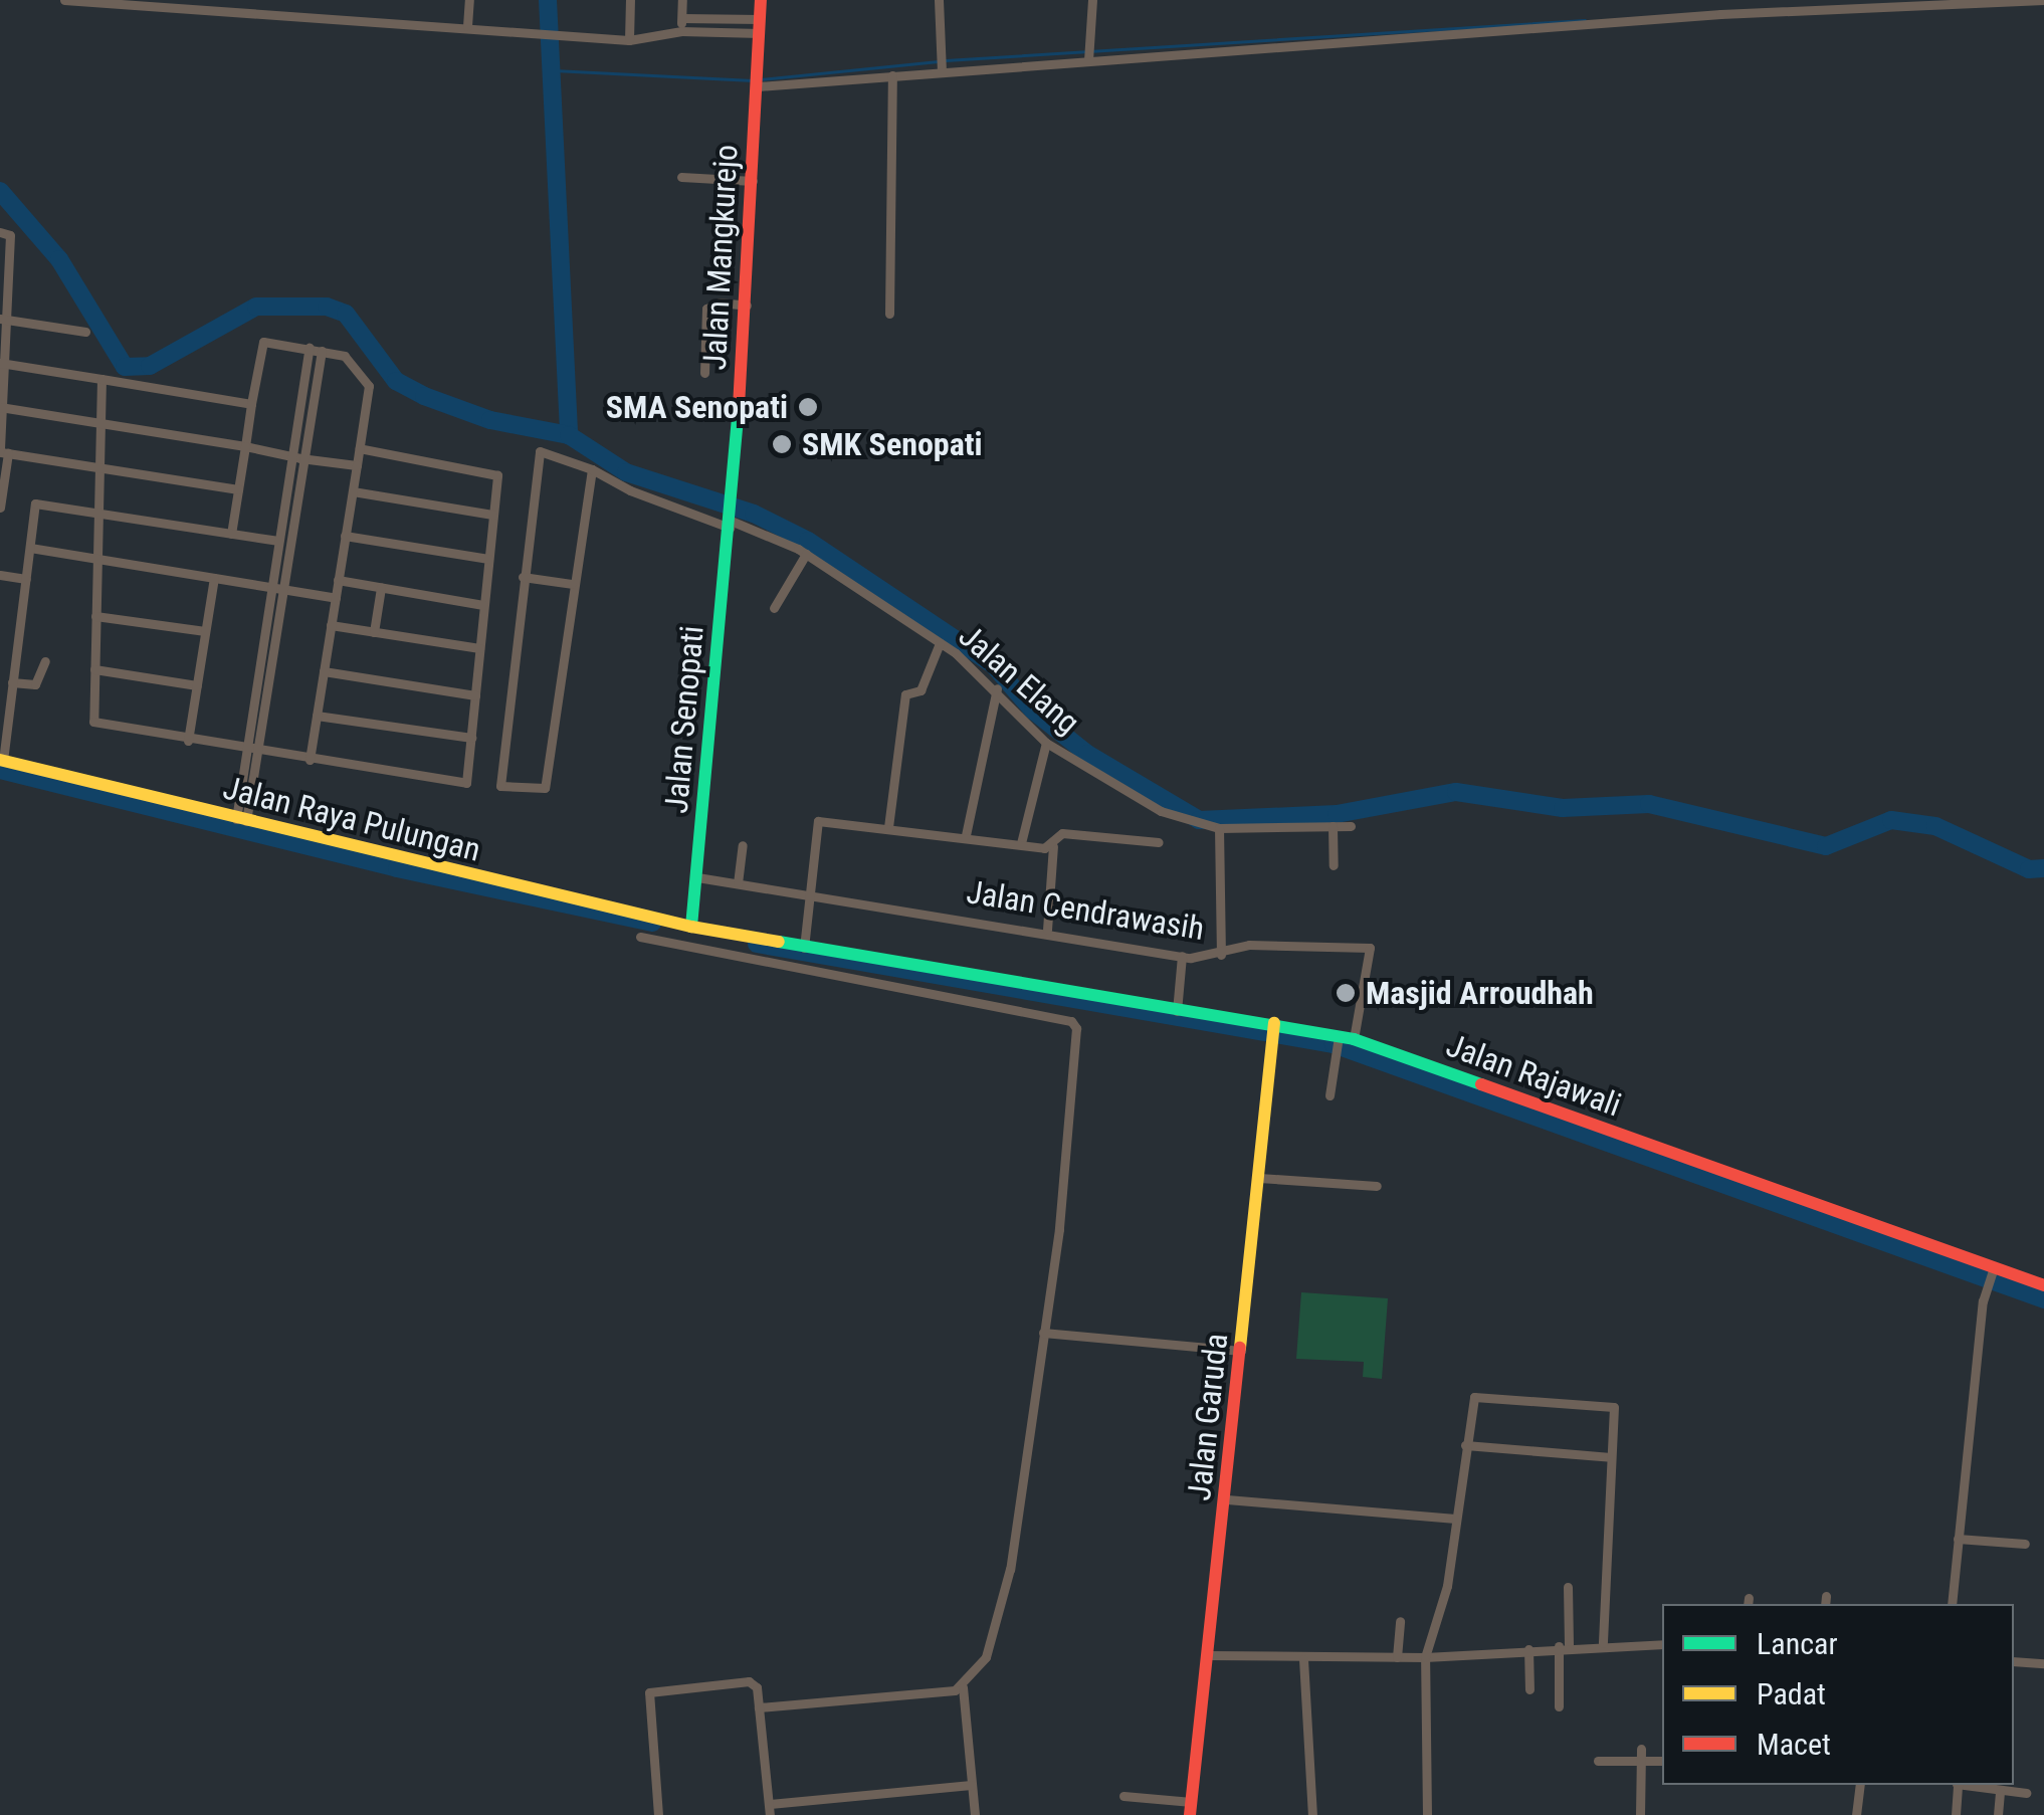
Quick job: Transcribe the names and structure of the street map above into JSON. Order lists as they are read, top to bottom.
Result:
{
  "streets": {
    "street": [
      "Jalan Mangkurejo",
      "Jalan Elang",
      "Jalan Senopati",
      "Jalan Raya Pulungan",
      "Jalan Cendrawasih",
      "Jalan Rajawali",
      "Jalan Garuda"
    ]
  },
  "crossings": [
    ["Jalan Mangkurejo", "Jalan Elang"],
    ["Jalan Mangkurejo", "Jalan Senopati"],
    ["Jalan Elang", "Jalan Senopati"],
    ["Jalan Senopati", "Jalan Raya Pulungan"],
    ["Jalan Senopati", "Jalan Cendrawasih"],
    ["Jalan Senopati", "Jalan Rajawali"],
    ["Jalan Raya Pulungan", "Jalan Rajawali"],
    ["Jalan Cendrawasih", "Jalan Rajawali"],
    ["Jalan Rajawali", "Jalan Garuda"]
  ],
  "places": ["SMA Senopati", "SMK Senopati", "Masjid Arroudhah"],
  "legend": ["Lancar", "Padat", "Macet"]
}
